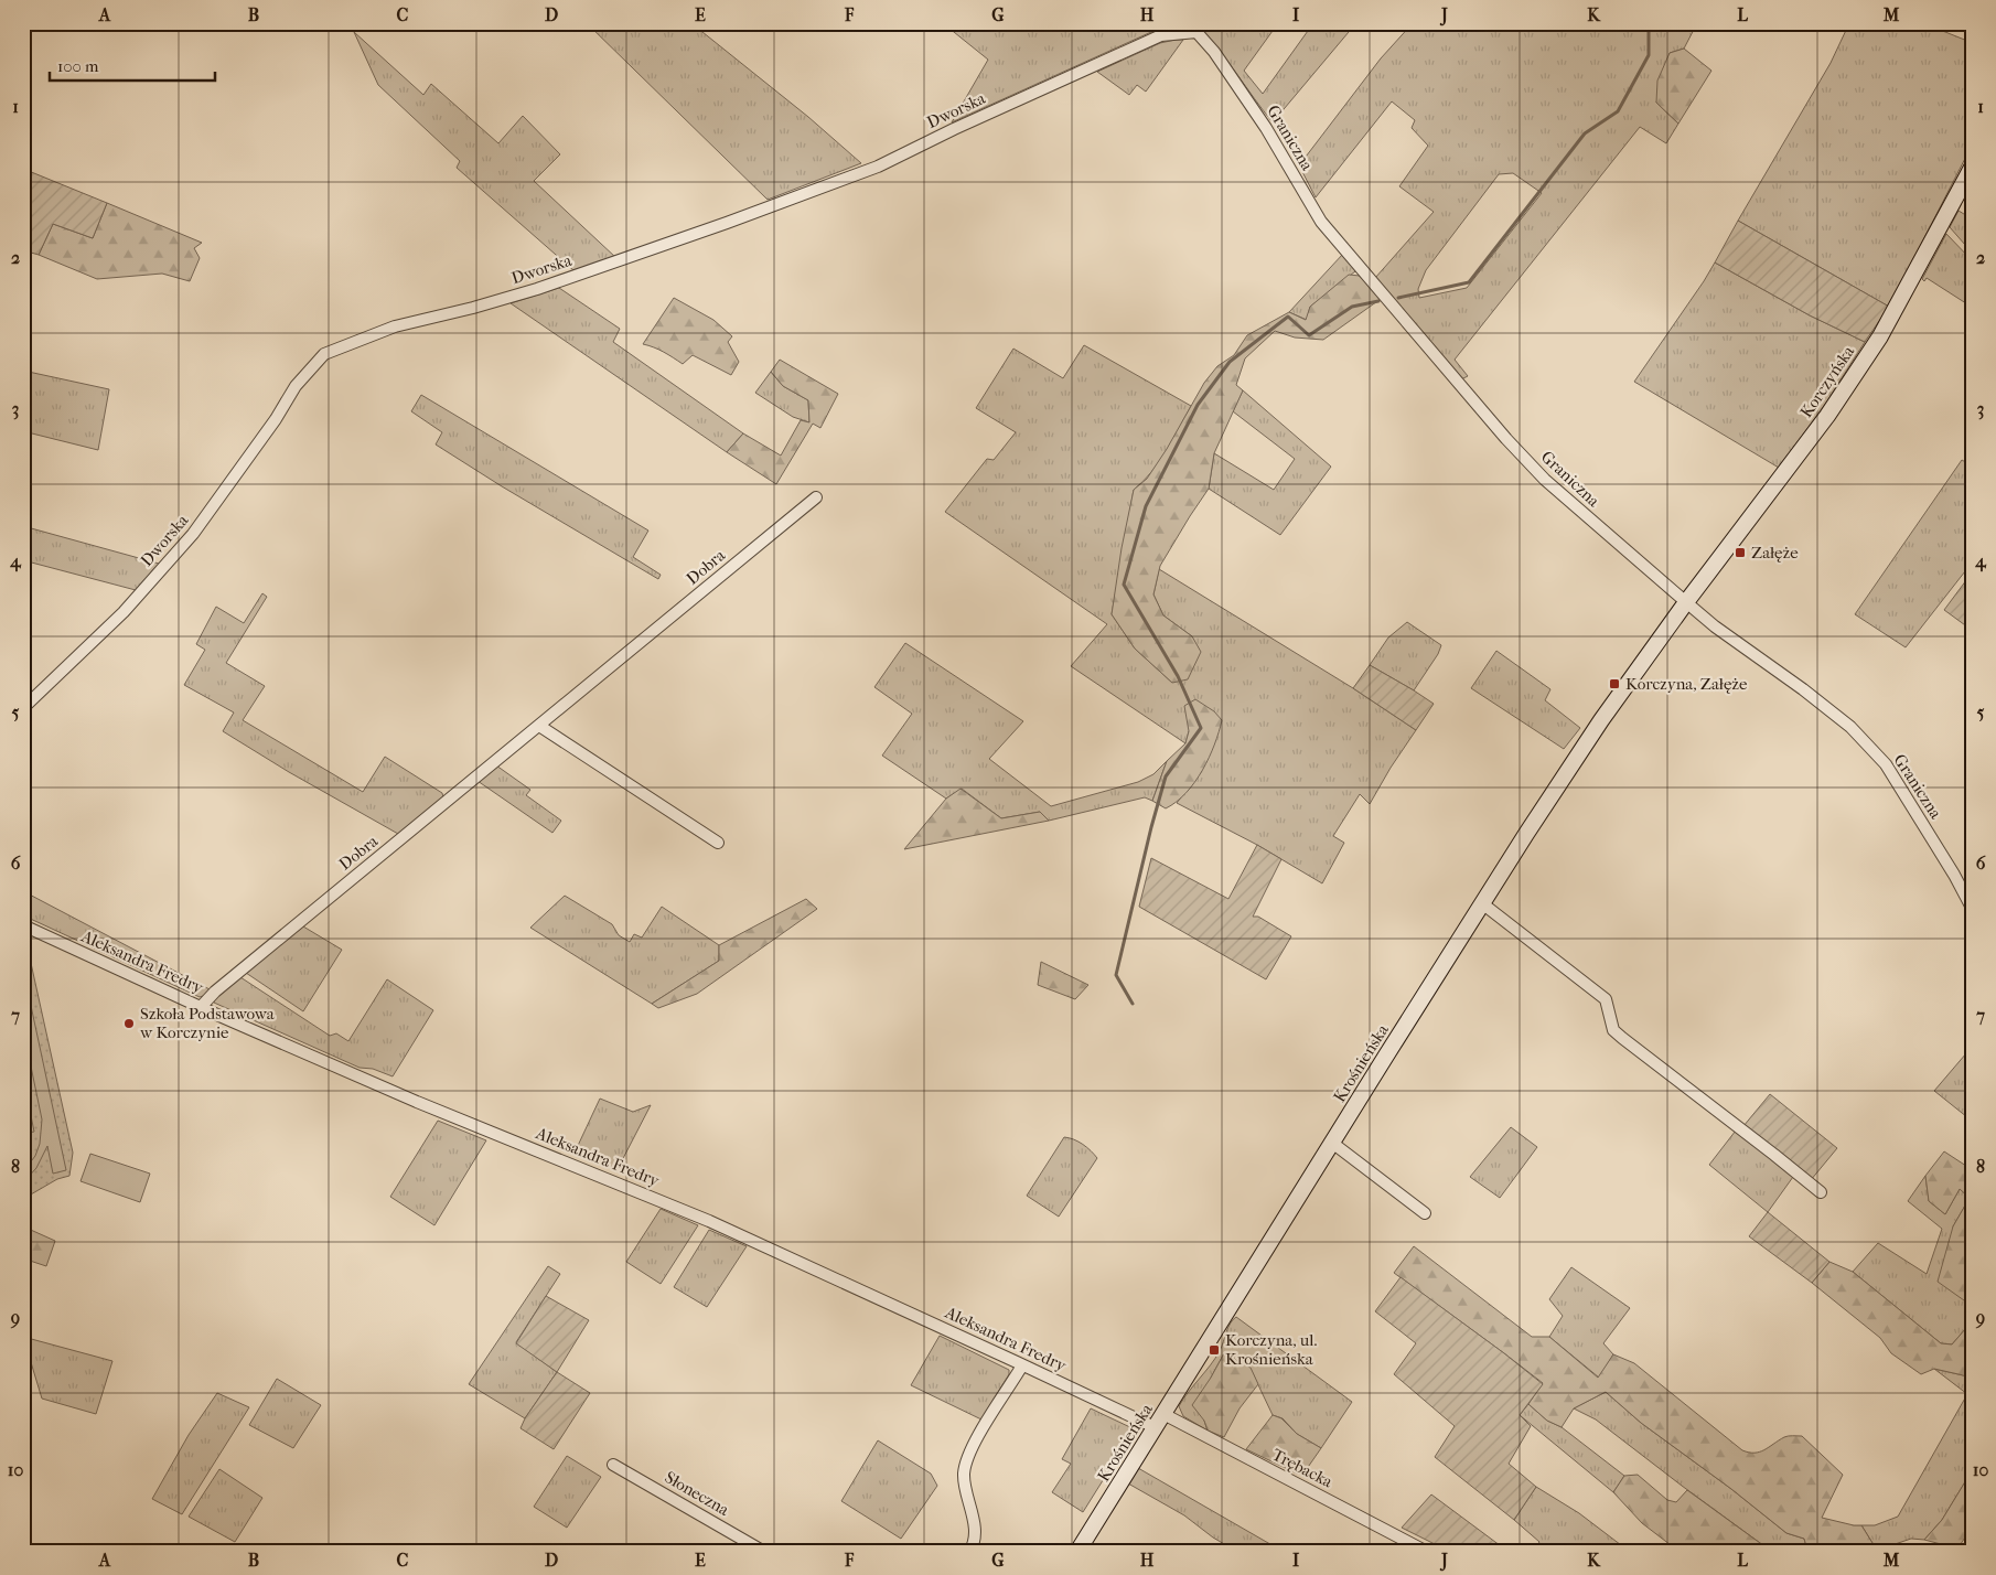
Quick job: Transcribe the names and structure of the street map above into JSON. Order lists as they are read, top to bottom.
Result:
{
  "streets": {
    "main road": ["Korczyńska", "Krośnieńska"],
    "street": [
      "Dworska",
      "Graniczna",
      "Dobra",
      "Aleksandra Fredry",
      "Trębacka",
      "Słoneczna"
    ]
  },
  "crossings": [
    ["Dworska", "Graniczna"],
    ["Graniczna", "Korczyńska"],
    ["Graniczna", "Krośnieńska"],
    ["Korczyńska", "Krośnieńska"],
    ["Dobra", "Aleksandra Fredry"],
    ["Aleksandra Fredry", "Krośnieńska"],
    ["Krośnieńska", "Trębacka"]
  ],
  "places": {
    "transit": ["Załęże", "Korczyna, Załęże", "Korczyna, ul. Krośnieńska"],
    "other": ["Szkoła Podstawowa w Korczynie"]
  },
  "scale_bar": "100 m",
  "grid": {
    "columns": [
      "A",
      "B",
      "C",
      "D",
      "E",
      "F",
      "G",
      "H",
      "I",
      "J",
      "K",
      "L",
      "M"
    ],
    "rows": [
      "1",
      "2",
      "3",
      "4",
      "5",
      "6",
      "7",
      "8",
      "9",
      "10"
    ]
  }
}
